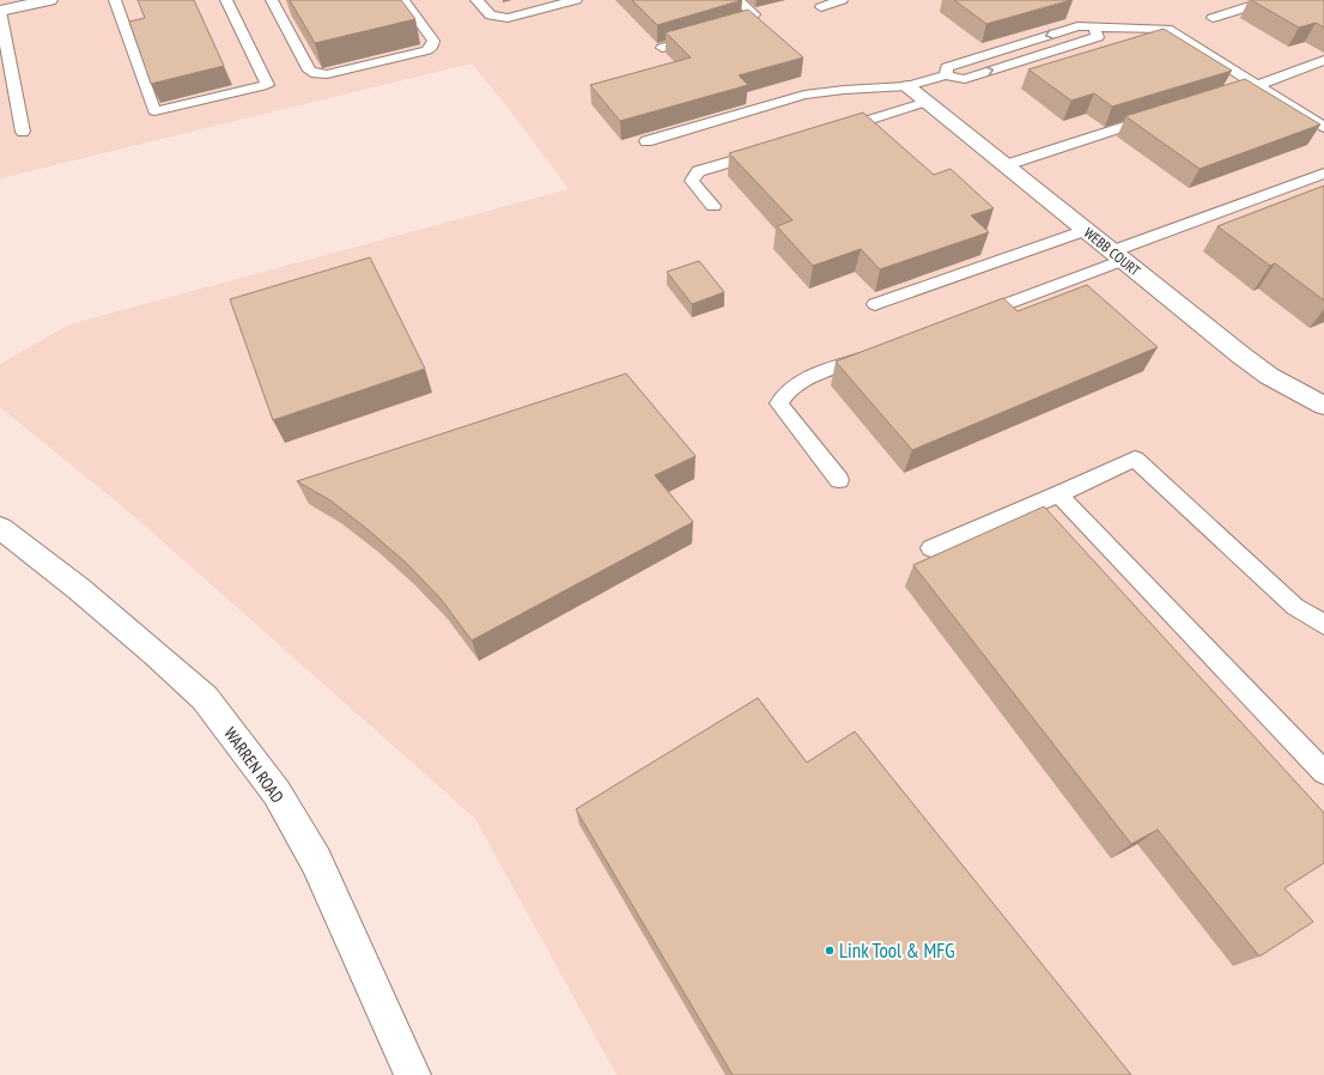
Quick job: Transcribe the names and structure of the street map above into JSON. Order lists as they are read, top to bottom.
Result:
{
  "streets": {
    "street": ["WEBB COURT", "WARREN ROAD"]
  },
  "places": ["Link Tool & MFG"]
}
